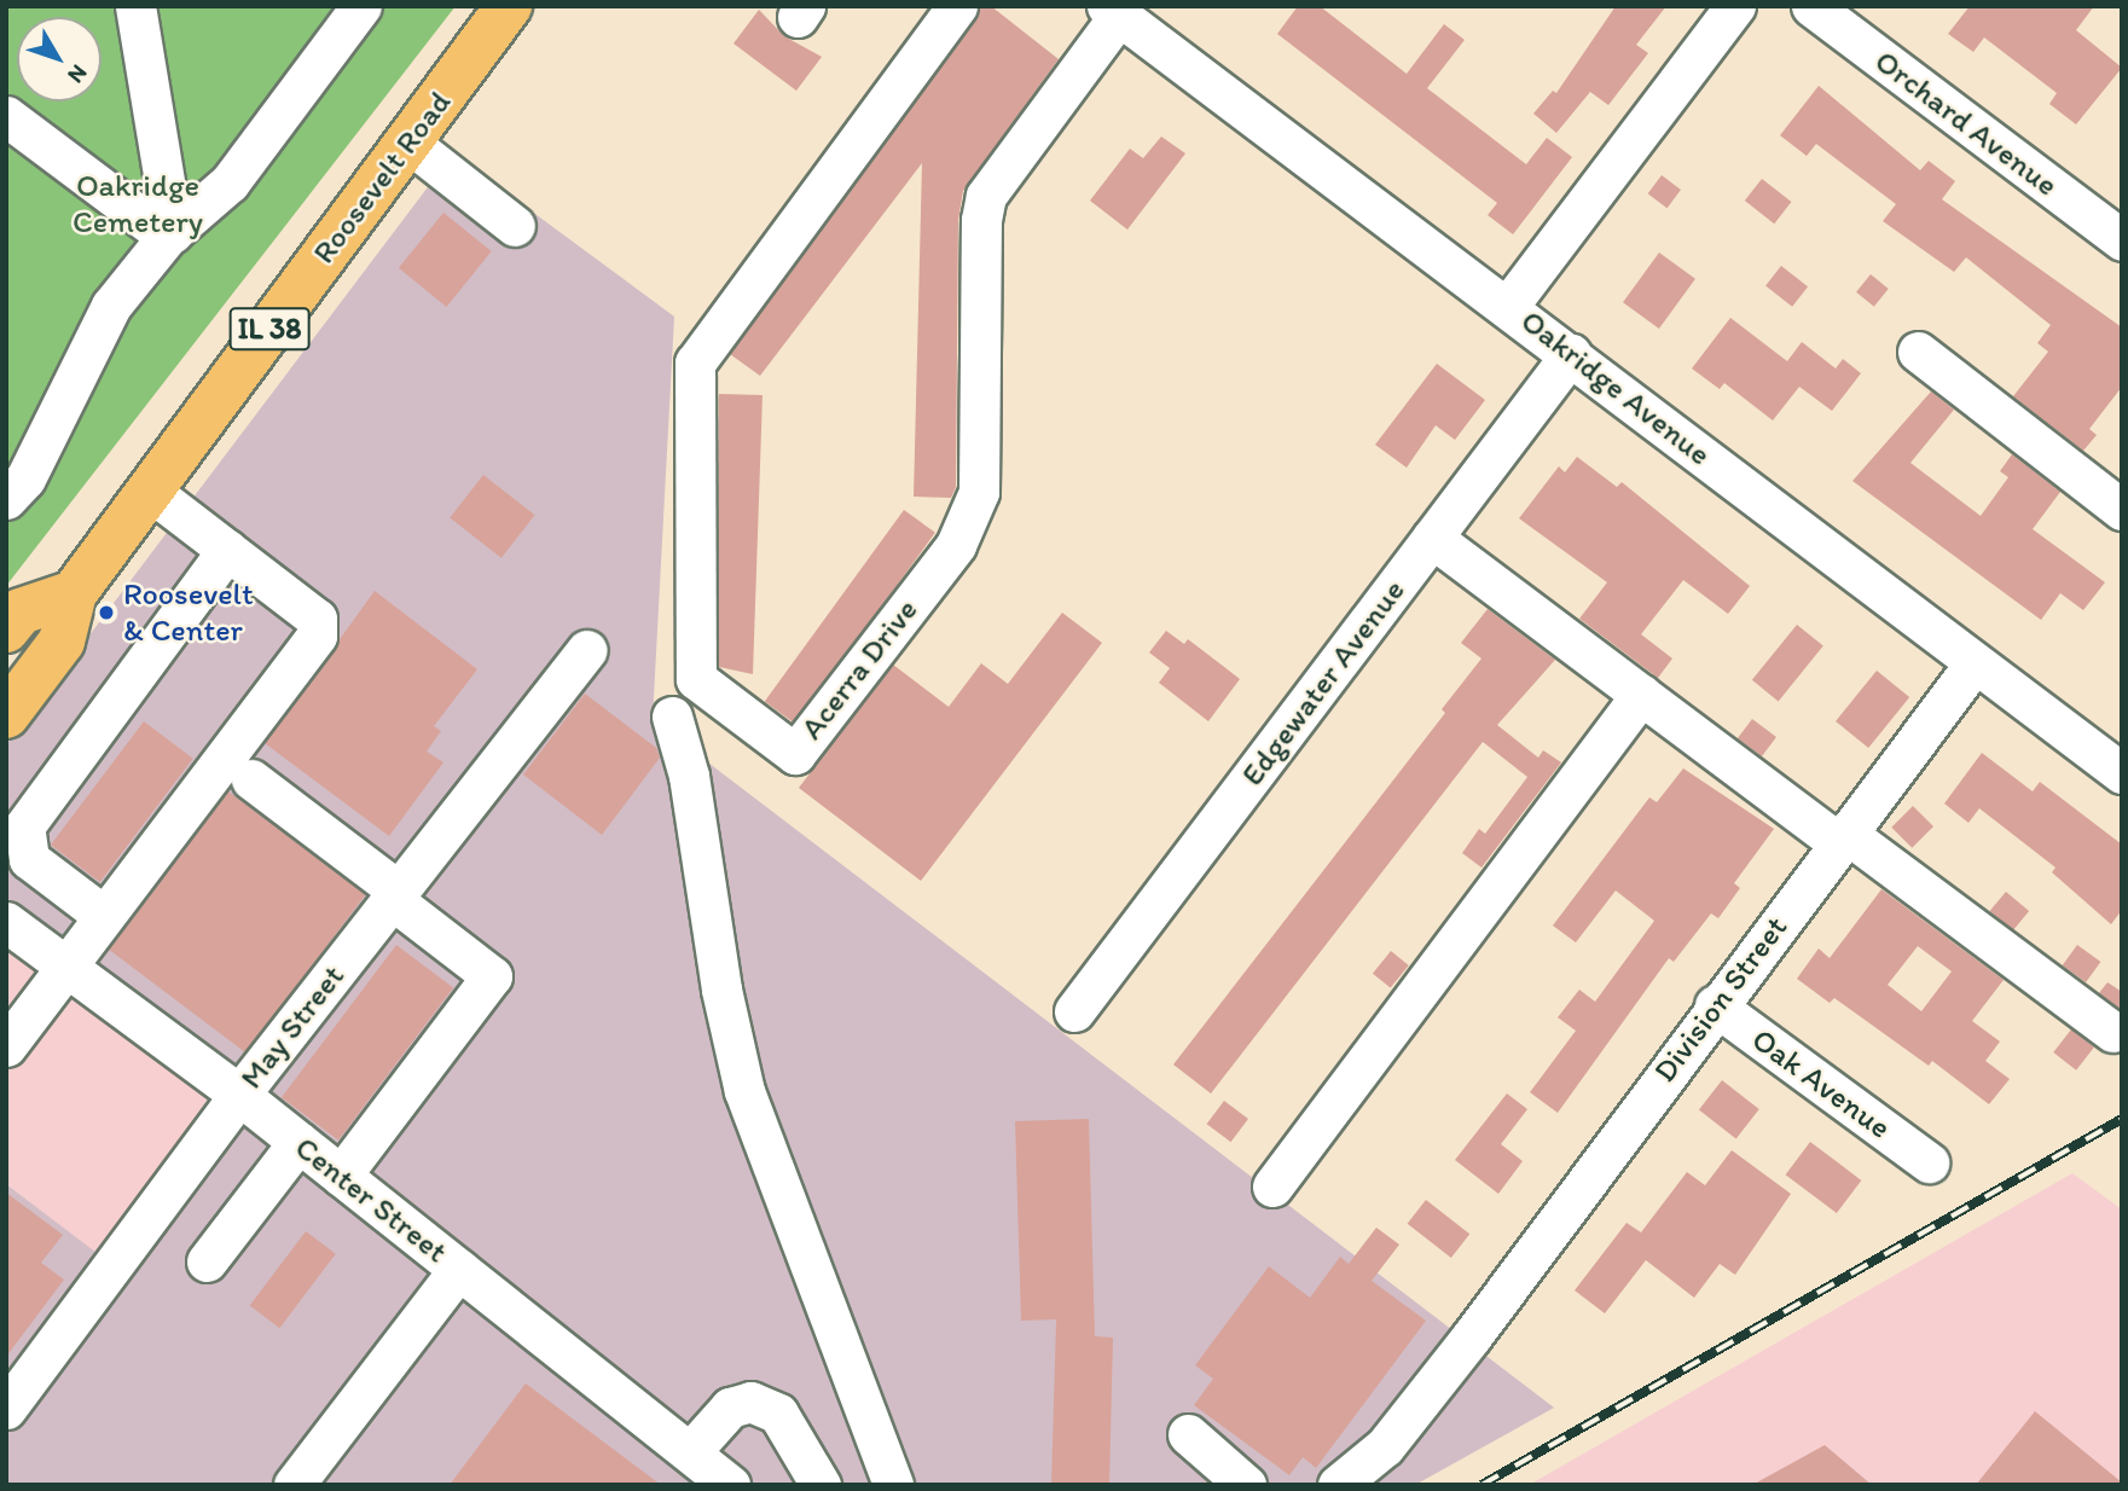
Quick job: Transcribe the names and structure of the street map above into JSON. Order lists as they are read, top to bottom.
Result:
{
  "streets": {
    "main road": ["Roosevelt Road", "IL 38"],
    "street": [
      "Orchard Avenue",
      "Oakridge Avenue",
      "Acerra Drive",
      "Edgewater Avenue",
      "Division Street",
      "May Street",
      "Oak Avenue",
      "Center Street"
    ]
  },
  "crossings": [
    ["Oakridge Avenue", "Acerra Drive"],
    ["Oakridge Avenue", "Edgewater Avenue"],
    ["Oakridge Avenue", "Division Street"],
    ["Division Street", "Oak Avenue"],
    ["May Street", "Center Street"]
  ],
  "parks": ["Oakridge Cemetery"],
  "places": ["Roosevelt & Center"],
  "north": "bottom right"
}
